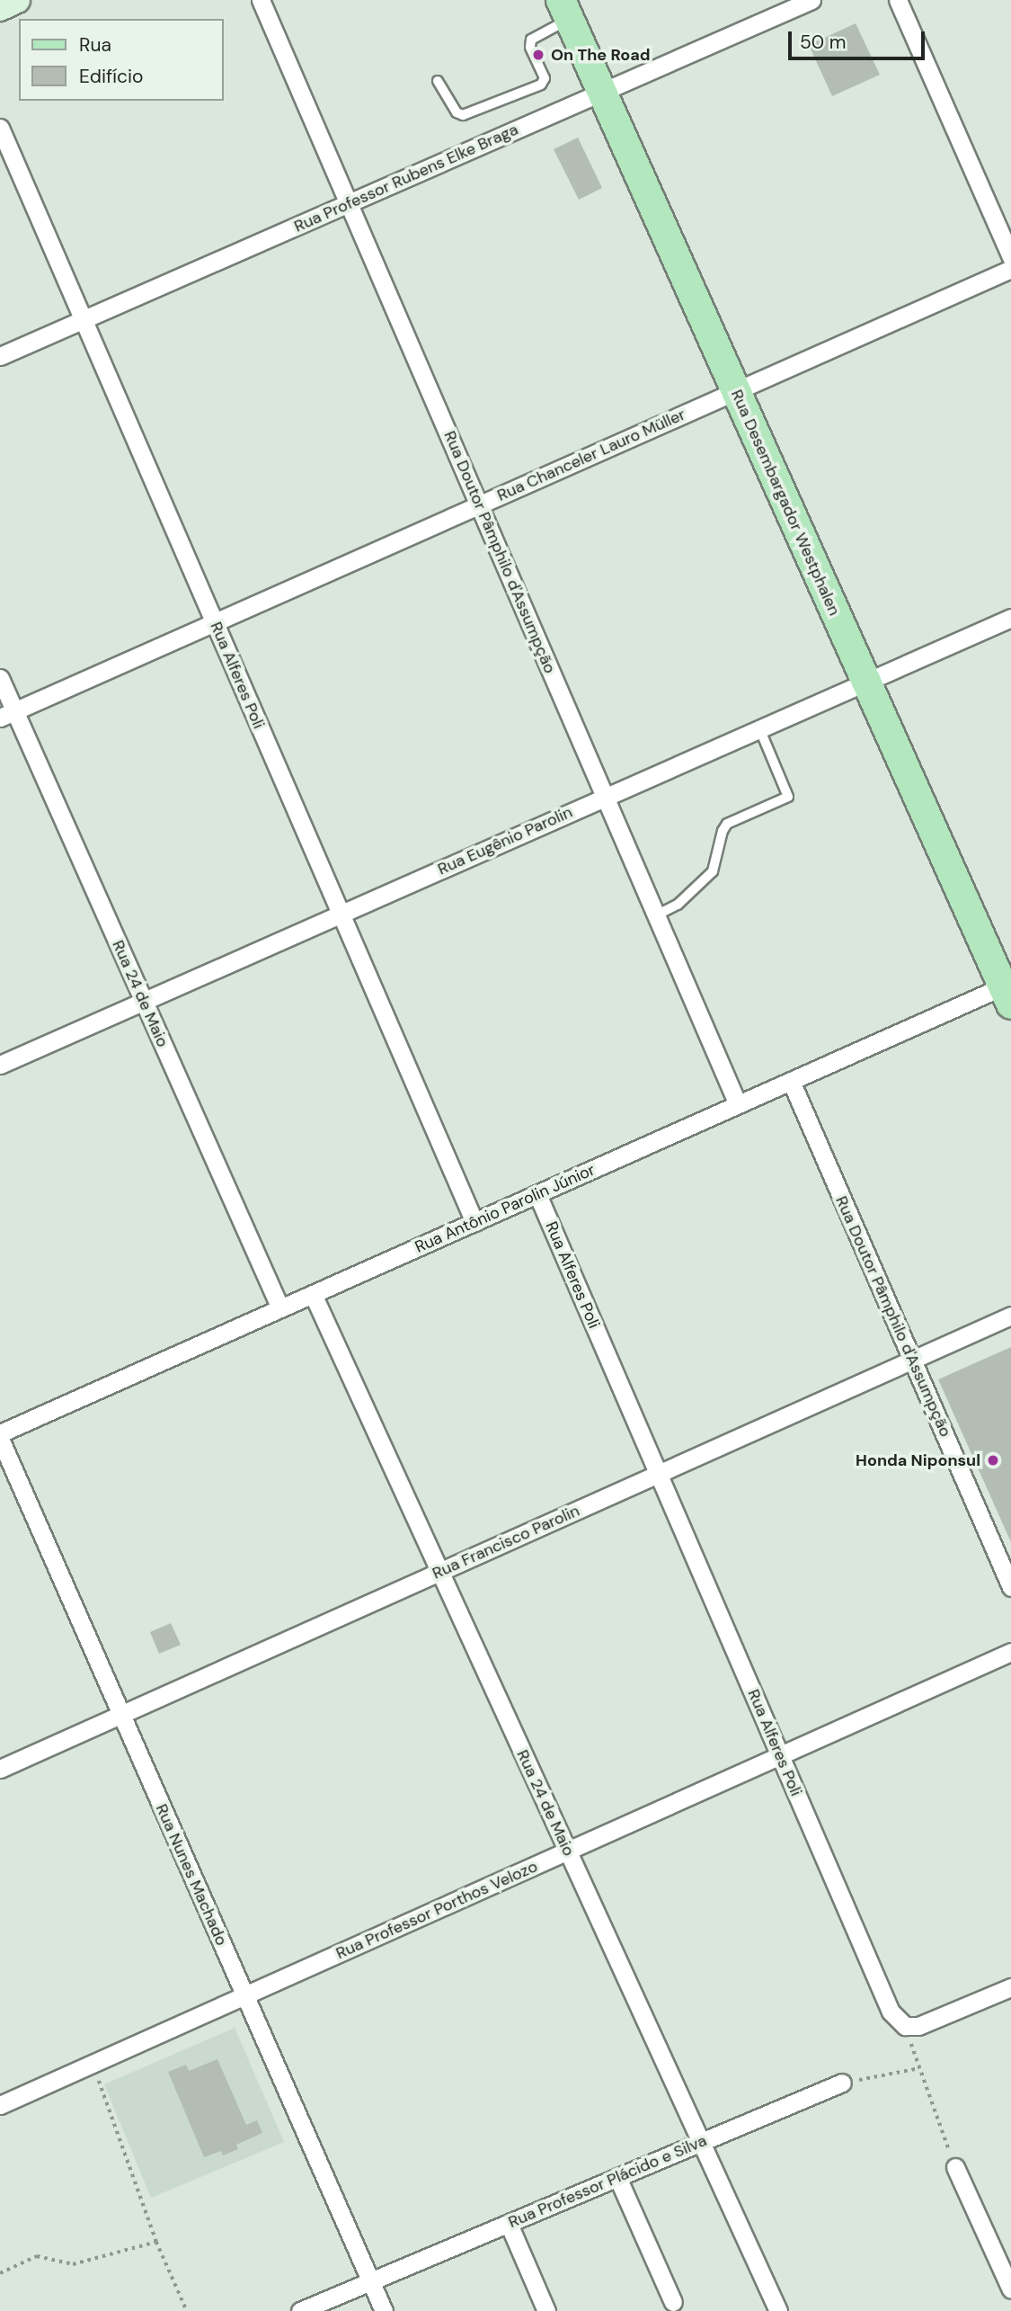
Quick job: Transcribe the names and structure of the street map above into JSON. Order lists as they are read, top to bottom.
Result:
{
  "streets": {
    "main road": ["Rua Desembargador Westphalen"],
    "street": [
      "Rua Professor Rubens Elke Braga",
      "Rua Chanceler Lauro Müller",
      "Rua Doutor Pâmphilo d'Assumpção",
      "Rua Alferes Poli",
      "Rua Eugênio Parolin",
      "Rua 24 de Maio",
      "Rua Antônio Parolin Júnior",
      "Rua Francisco Parolin",
      "Rua Nunes Machado",
      "Rua Professor Porthos Velozo",
      "Rua Professor Plácido e Silva"
    ]
  },
  "crossings": [
    ["Rua Professor Rubens Elke Braga", "Rua Desembargador Westphalen"],
    ["Rua Professor Rubens Elke Braga", "Rua Doutor Pâmphilo d'Assumpção"],
    ["Rua Professor Rubens Elke Braga", "Rua Alferes Poli"],
    ["Rua Chanceler Lauro Müller", "Rua Desembargador Westphalen"],
    ["Rua Chanceler Lauro Müller", "Rua Doutor Pâmphilo d'Assumpção"],
    ["Rua Chanceler Lauro Müller", "Rua Alferes Poli"],
    ["Rua Chanceler Lauro Müller", "Rua 24 de Maio"],
    ["Rua Desembargador Westphalen", "Rua Eugênio Parolin"],
    ["Rua Desembargador Westphalen", "Rua Antônio Parolin Júnior"],
    ["Rua Doutor Pâmphilo d'Assumpção", "Rua Eugênio Parolin"],
    ["Rua Doutor Pâmphilo d'Assumpção", "Rua Antônio Parolin Júnior"],
    ["Rua Doutor Pâmphilo d'Assumpção", "Rua Francisco Parolin"],
    ["Rua Alferes Poli", "Rua Eugênio Parolin"],
    ["Rua Alferes Poli", "Rua Antônio Parolin Júnior"],
    ["Rua Alferes Poli", "Rua Francisco Parolin"],
    ["Rua Alferes Poli", "Rua Professor Porthos Velozo"],
    ["Rua Eugênio Parolin", "Rua 24 de Maio"],
    ["Rua 24 de Maio", "Rua Antônio Parolin Júnior"],
    ["Rua 24 de Maio", "Rua Francisco Parolin"],
    ["Rua 24 de Maio", "Rua Professor Porthos Velozo"],
    ["Rua 24 de Maio", "Rua Professor Plácido e Silva"],
    ["Rua Francisco Parolin", "Rua Nunes Machado"],
    ["Rua Nunes Machado", "Rua Professor Porthos Velozo"],
    ["Rua Nunes Machado", "Rua Professor Plácido e Silva"]
  ],
  "places": ["On The Road", "Honda Niponsul"],
  "legend": ["Rua", "Edifício"],
  "scale_bar": "50 m"
}
